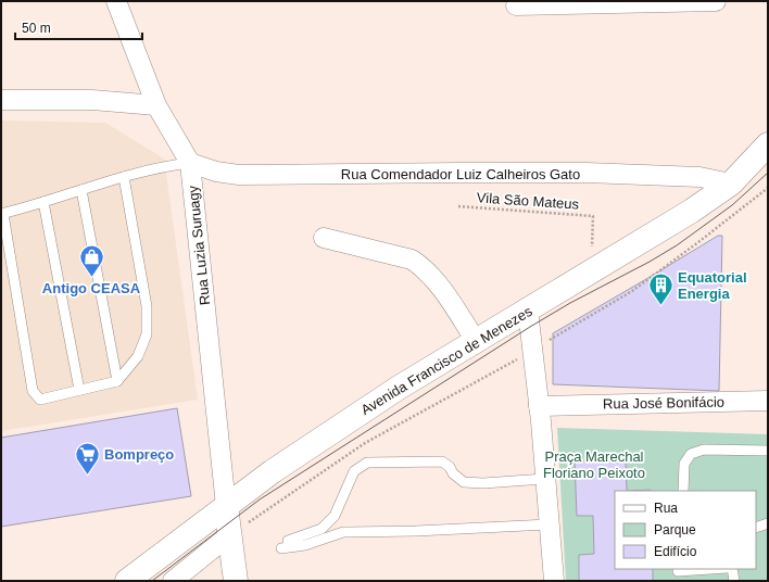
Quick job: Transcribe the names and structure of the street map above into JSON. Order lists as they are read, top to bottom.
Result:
{
  "streets": {
    "street": [
      "Rua Comendador Luiz Calheiros Gato",
      "Rua Luzia Suruagy",
      "Avenida Francisco de Menezes",
      "Rua José Bonifácio"
    ],
    "path": ["Vila São Mateus"]
  },
  "crossings": [
    ["Rua Comendador Luiz Calheiros Gato", "Rua Luzia Suruagy"],
    ["Rua Comendador Luiz Calheiros Gato", "Avenida Francisco de Menezes"],
    ["Vila São Mateus", "Avenida Francisco de Menezes"],
    ["Rua Luzia Suruagy", "Avenida Francisco de Menezes"]
  ],
  "parks": ["Praça Marechal Floriano Peixoto"],
  "places": {
    "shop": ["Antigo CEASA"],
    "building": ["Equatorial Energia"],
    "supermarket": ["Bompreço"]
  },
  "legend": ["Rua", "Parque", "Edifício"],
  "scale_bar": "50 m"
}
